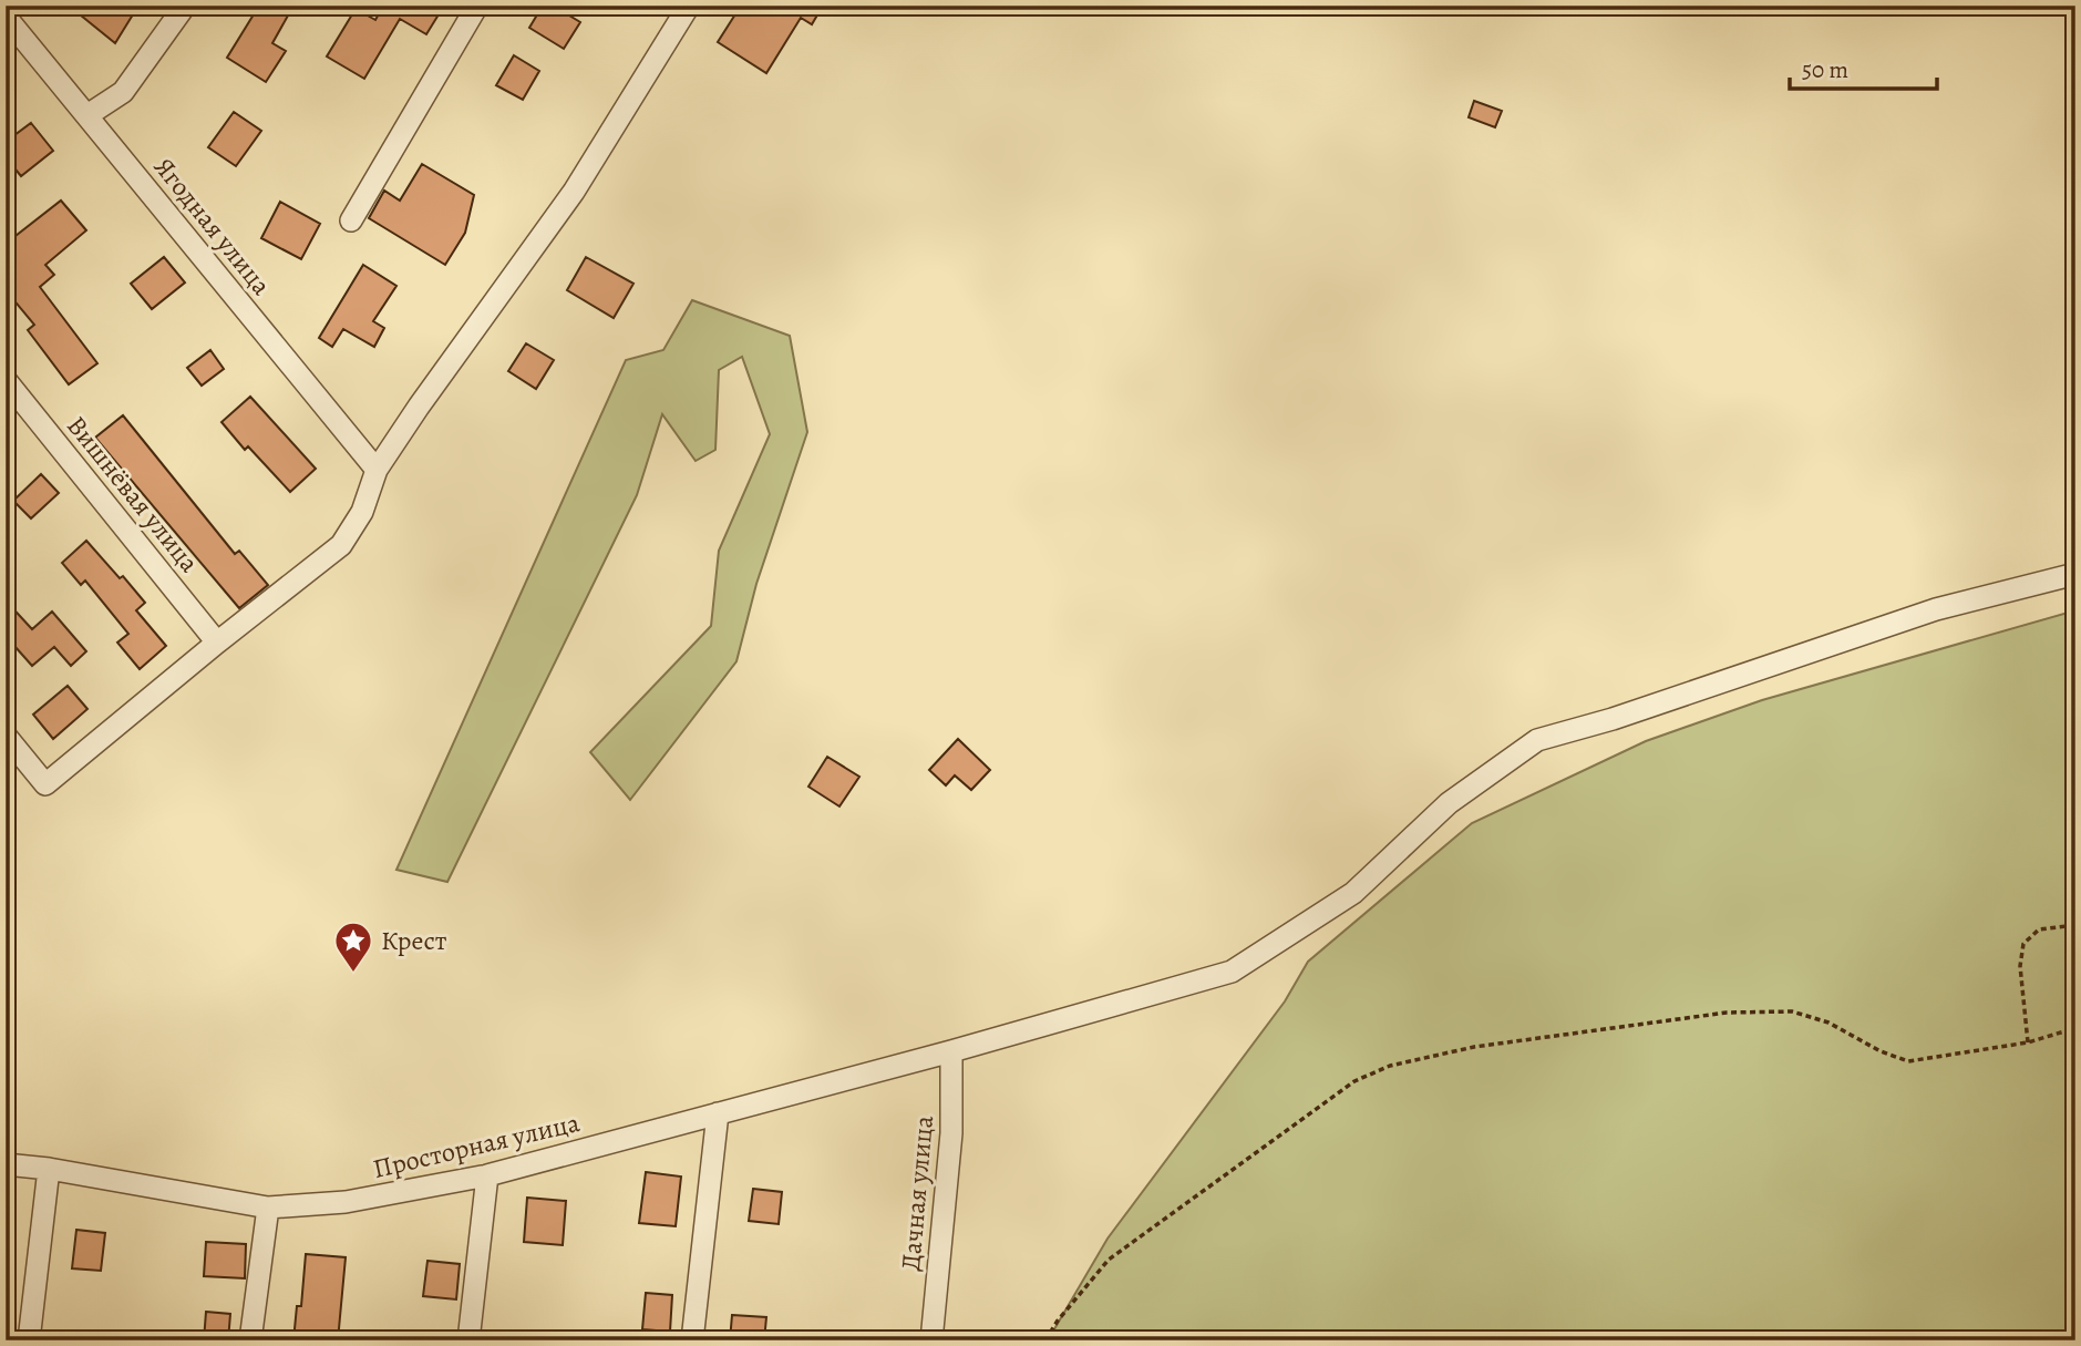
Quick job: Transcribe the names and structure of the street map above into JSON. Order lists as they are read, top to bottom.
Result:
{
  "streets": {
    "street": [
      "Ягодная улица",
      "Вишнёвая улица",
      "Просторная улица",
      "Дачная улица"
    ]
  },
  "crossings": [
    ["Просторная улица", "Дачная улица"]
  ],
  "places": {
    "place": ["Крест"]
  },
  "scale_bar": "50 m"
}
